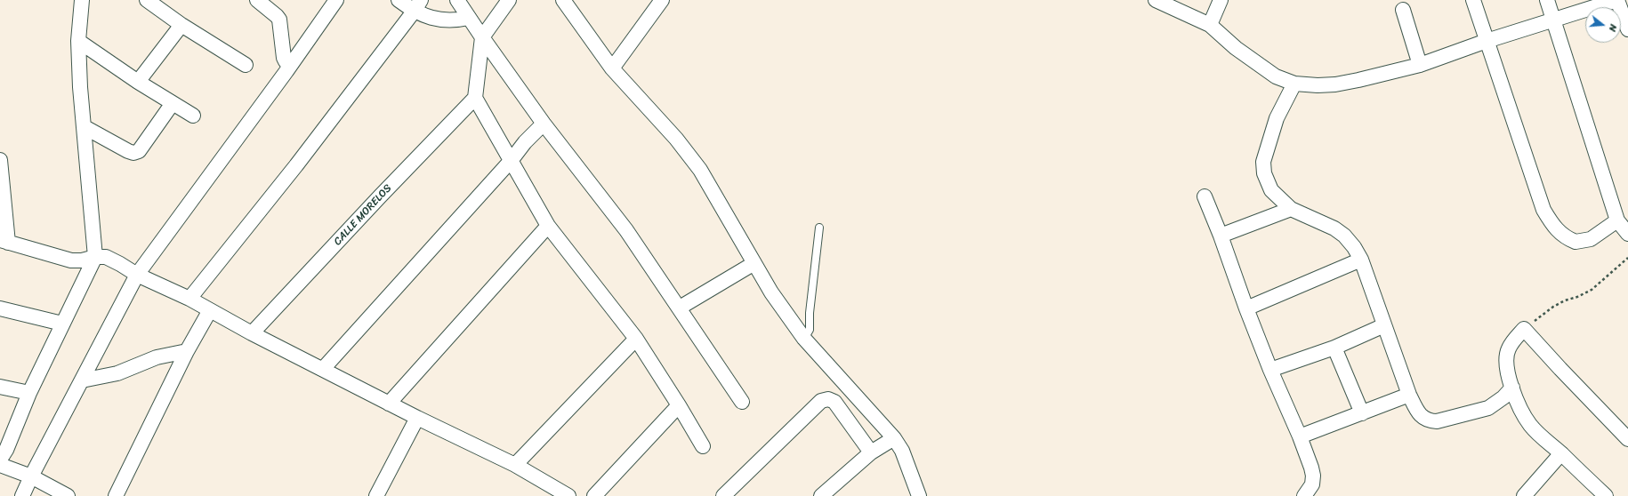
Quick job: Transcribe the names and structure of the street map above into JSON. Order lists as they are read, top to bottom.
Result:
{
  "streets": {
    "street": ["CALLE MORELOS"]
  },
  "north": "right"
}
